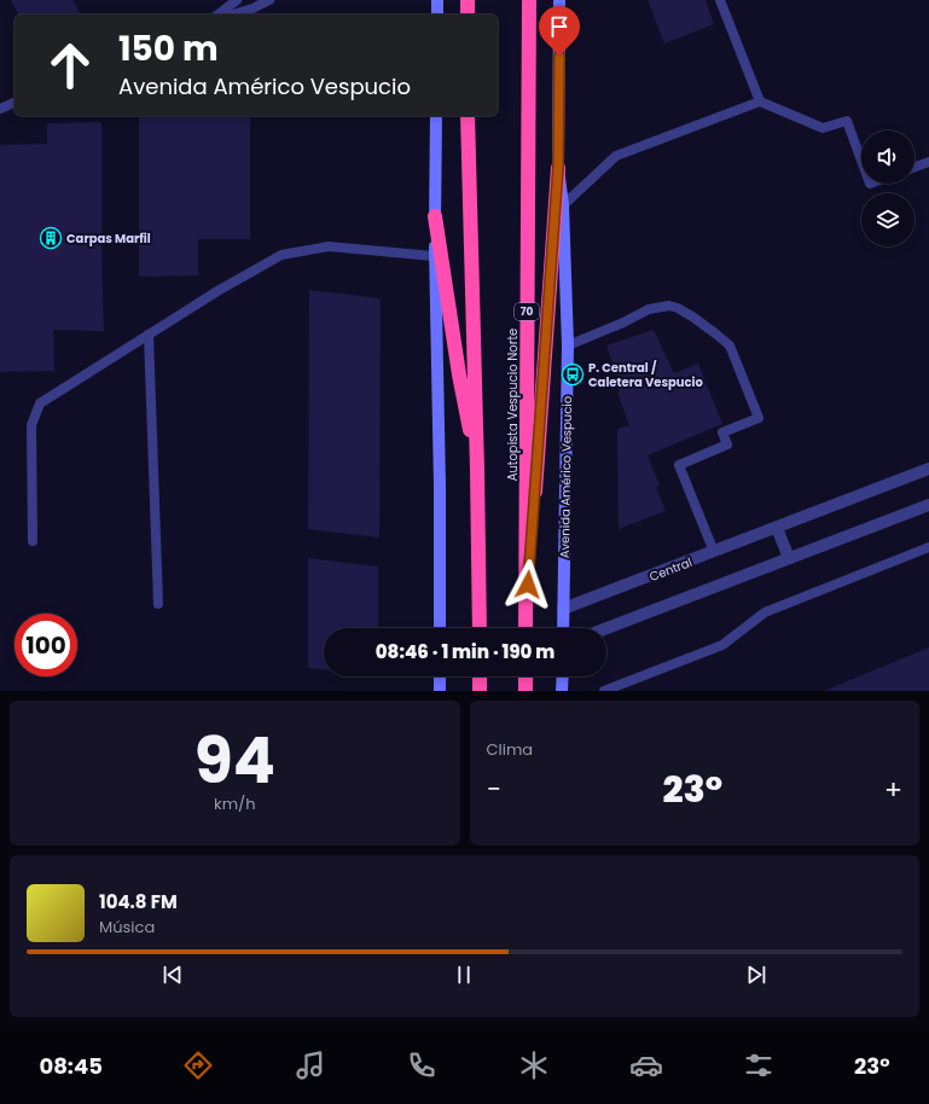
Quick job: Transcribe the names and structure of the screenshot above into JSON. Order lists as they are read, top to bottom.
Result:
{
  "streets": {
    "highway": ["70", "Autopista Vespucio Norte"],
    "main road": ["Avenida Américo Vespucio"],
    "street": ["Central"]
  },
  "crossings": [
    ["Avenida Américo Vespucio", "Central"]
  ],
  "places": {
    "building": ["Carpas Marfil"],
    "bus stop": ["P. Central / Caletera Vespucio"]
  },
  "page": {
    "turn": ["150 m", "Avenida Américo Vespucio"],
    "limit": "100",
    "trip": "08:46 · 1 min · 190 m",
    "tile": [
      ["94", "km/h"],
      "Clima"
    ],
    "heat": ["−", "23°", "+"],
    "song": ["104.8 FM", "Música"],
    "tabs": ["08:45", "23°"]
  }
}
